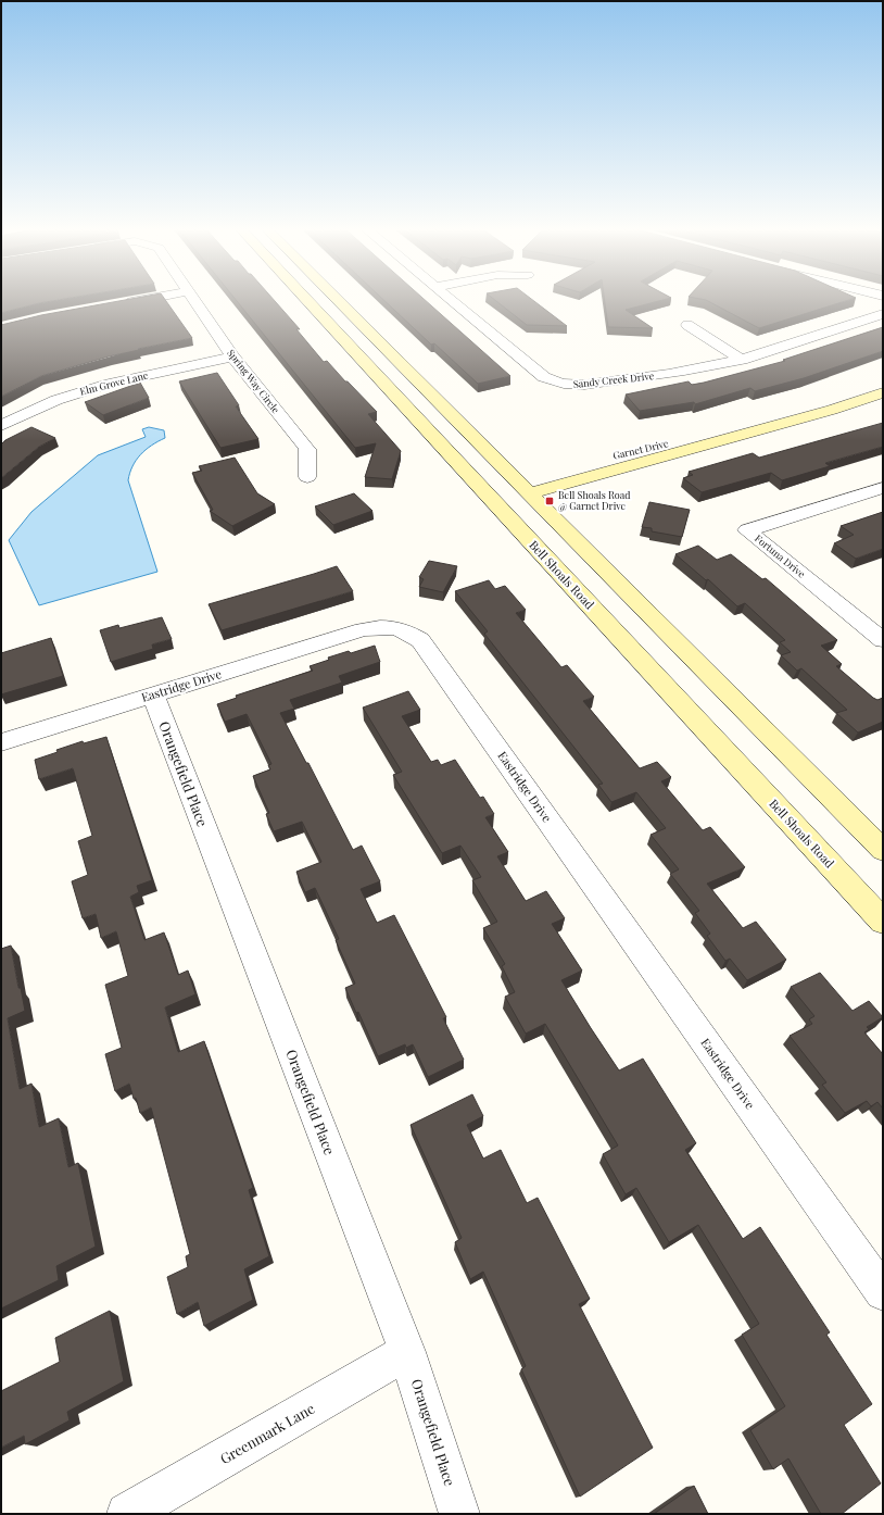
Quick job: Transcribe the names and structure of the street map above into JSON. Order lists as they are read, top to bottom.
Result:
{
  "streets": {
    "main road": ["Garnet Drive", "Bell Shoals Road"],
    "street": [
      "Sandy Creek Drive",
      "Spring Way Circle",
      "Elm Grove Lane",
      "Fortuna Drive",
      "Eastridge Drive",
      "Orangefield Place",
      "Greenmark Lane"
    ]
  },
  "crossings": [
    ["Spring Way Circle", "Elm Grove Lane"],
    ["Eastridge Drive", "Orangefield Place"],
    ["Orangefield Place", "Greenmark Lane"]
  ],
  "places": {
    "transit": ["Bell Shoals Road @ Garnet Drive"]
  }
}
